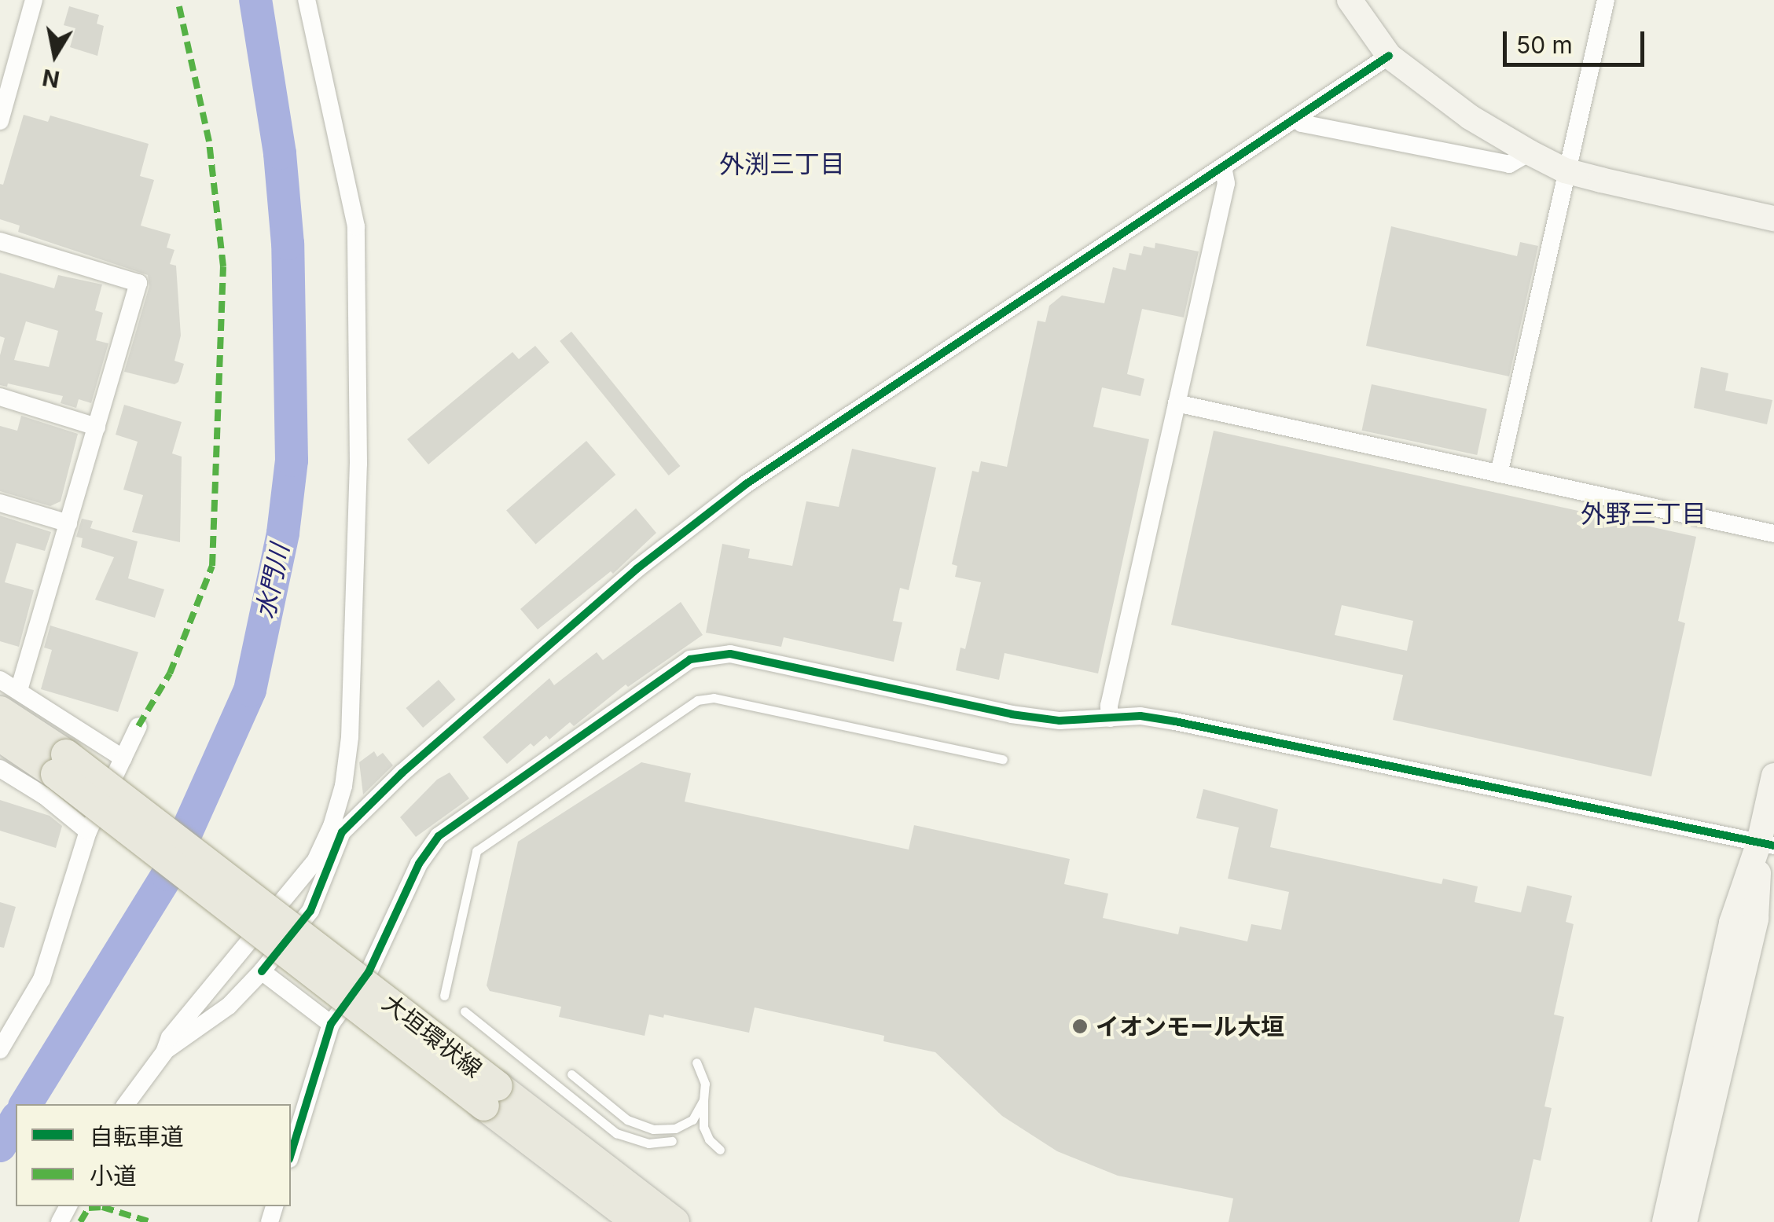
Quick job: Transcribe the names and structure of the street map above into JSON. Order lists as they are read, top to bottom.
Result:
{
  "streets": {
    "main road": ["大垣環状線"]
  },
  "districts": ["外渕三丁目", "外野三丁目"],
  "water": ["水門川"],
  "places": ["イオンモール大垣"],
  "legend": ["自転車道", "小道"],
  "scale_bar": "50 m",
  "north": "bottom"
}
